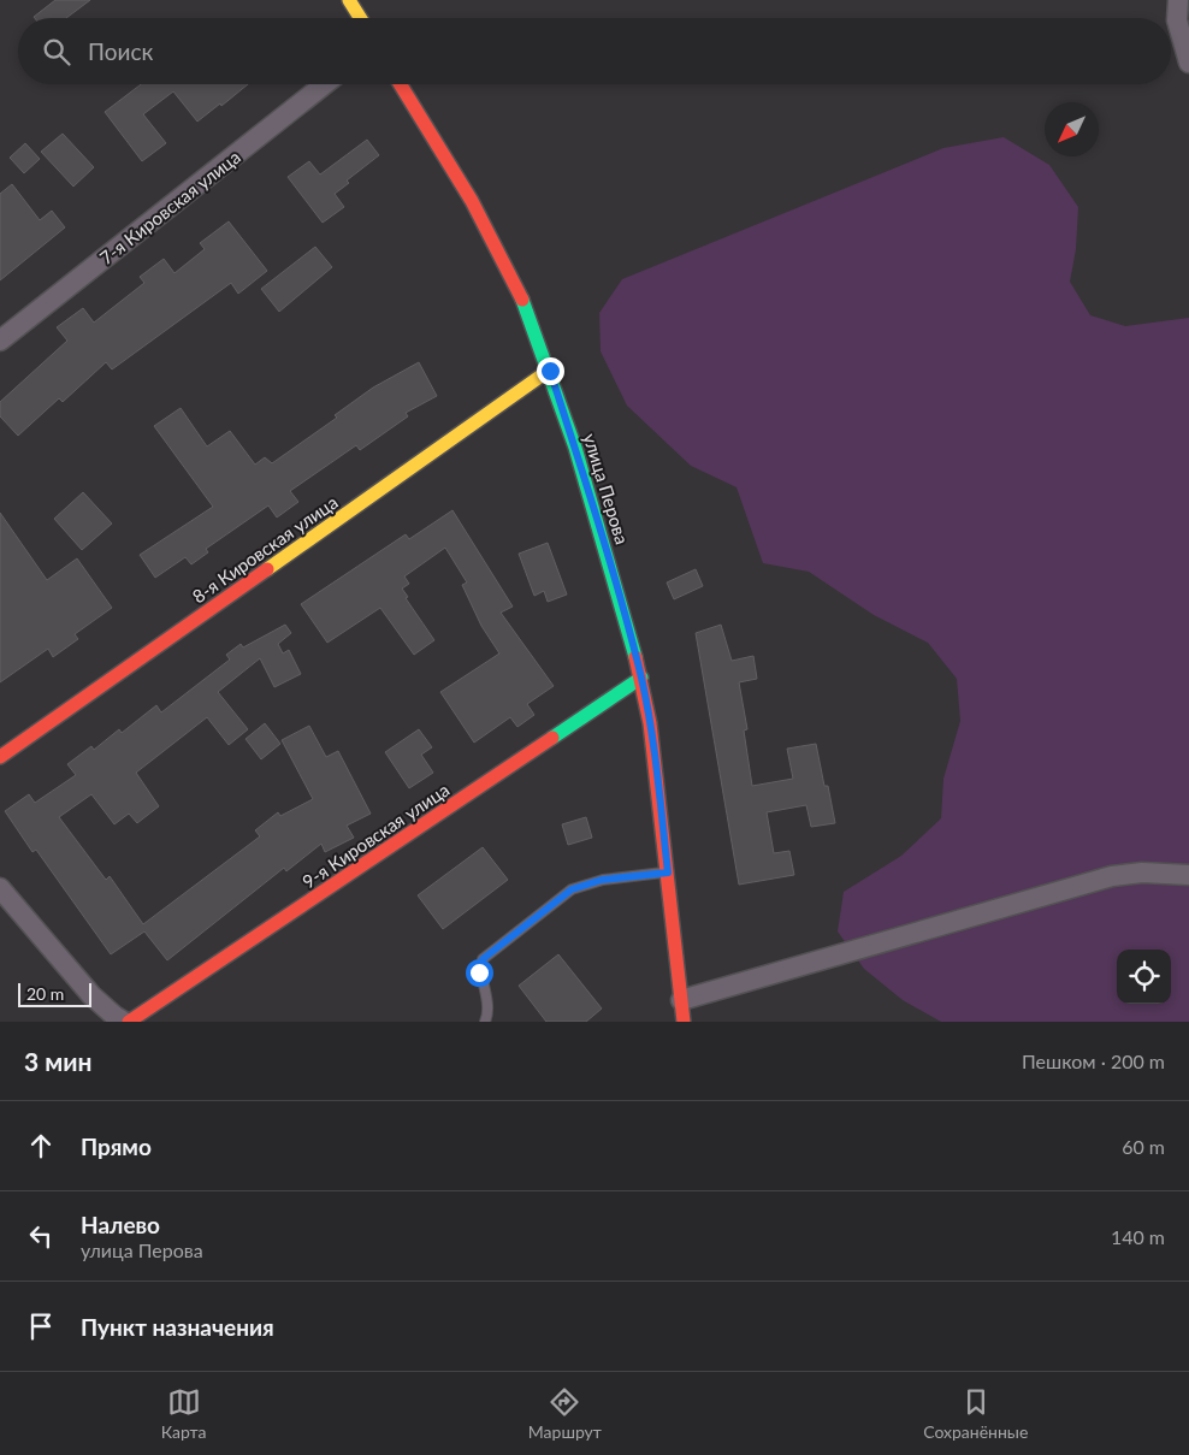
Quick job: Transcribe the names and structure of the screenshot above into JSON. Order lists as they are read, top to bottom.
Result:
{
  "streets": {
    "street": [
      "7-я Кировская улица",
      "улица Перова",
      "8-я Кировская улица",
      "9-я Кировская улица"
    ]
  },
  "crossings": [
    ["улица Перова", "8-я Кировская улица"],
    ["улица Перова", "9-я Кировская улица"]
  ],
  "scale_bar": "20 m",
  "north": "bottom left",
  "page": {
    "search": "Поиск",
    "scale": "20 m",
    "heading": ["3 мин", "Пешком · 200 m"],
    "list": [
      ["Прямо", "60 m"],
      ["Налево", "улица Перова", "140 m"],
      "Пункт назначения"
    ],
    "nav": ["Карта", "Маршрут", "Сохранённые"]
  }
}
